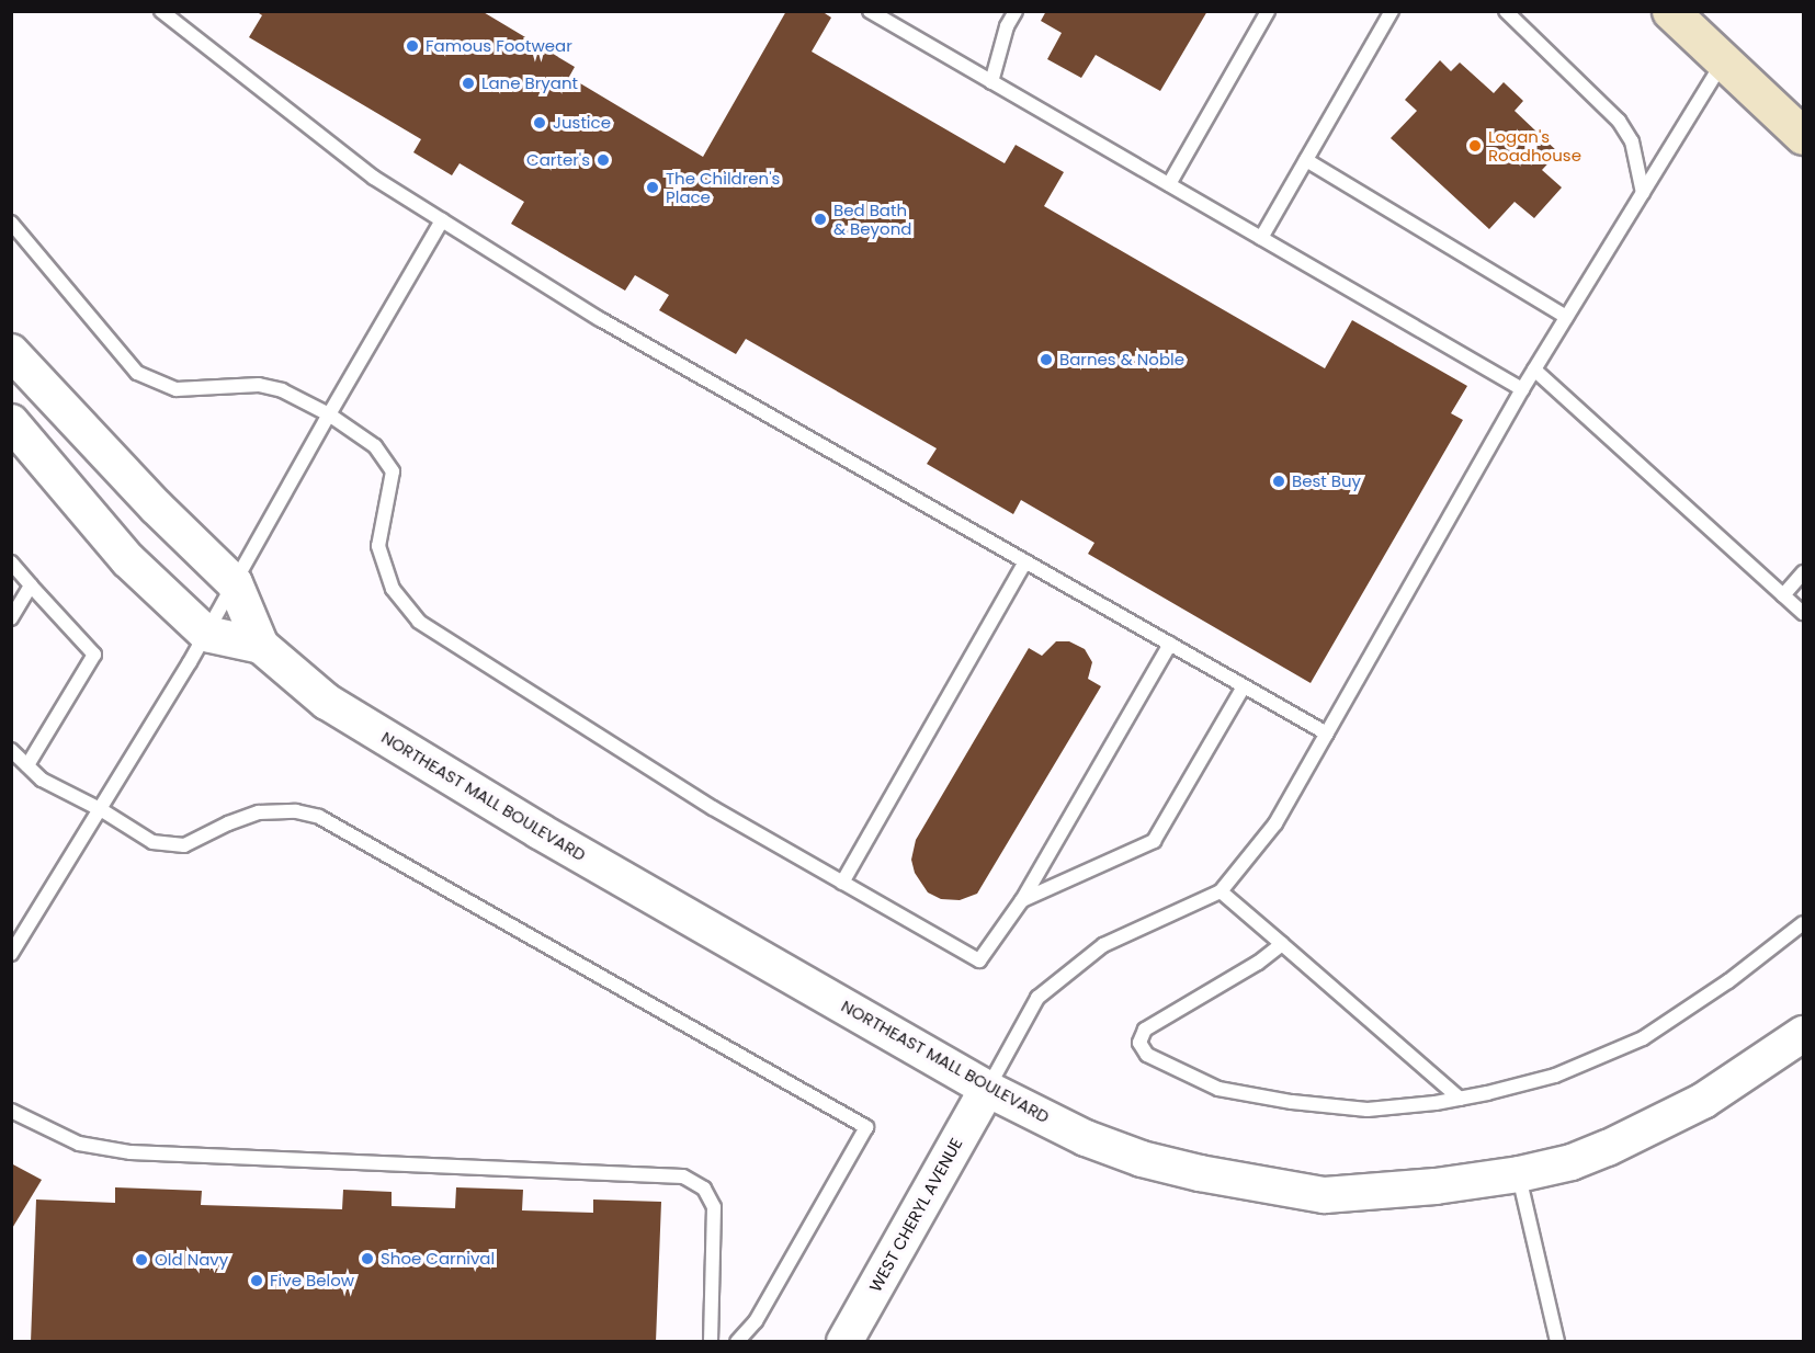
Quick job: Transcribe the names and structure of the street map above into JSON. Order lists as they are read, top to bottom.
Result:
{
  "streets": {
    "street": ["NORTHEAST MALL BOULEVARD", "WEST CHERYL AVENUE"]
  },
  "crossings": [
    ["NORTHEAST MALL BOULEVARD", "WEST CHERYL AVENUE"]
  ],
  "places": [
    "Famous Footwear",
    "Lane Bryant",
    "Justice",
    "Logan's Roadhouse",
    "Carter's",
    "The Children's Place",
    "Bed Bath & Beyond",
    "Barnes & Noble",
    "Best Buy",
    "Shoe Carnival",
    "Old Navy",
    "Five Below"
  ]
}
